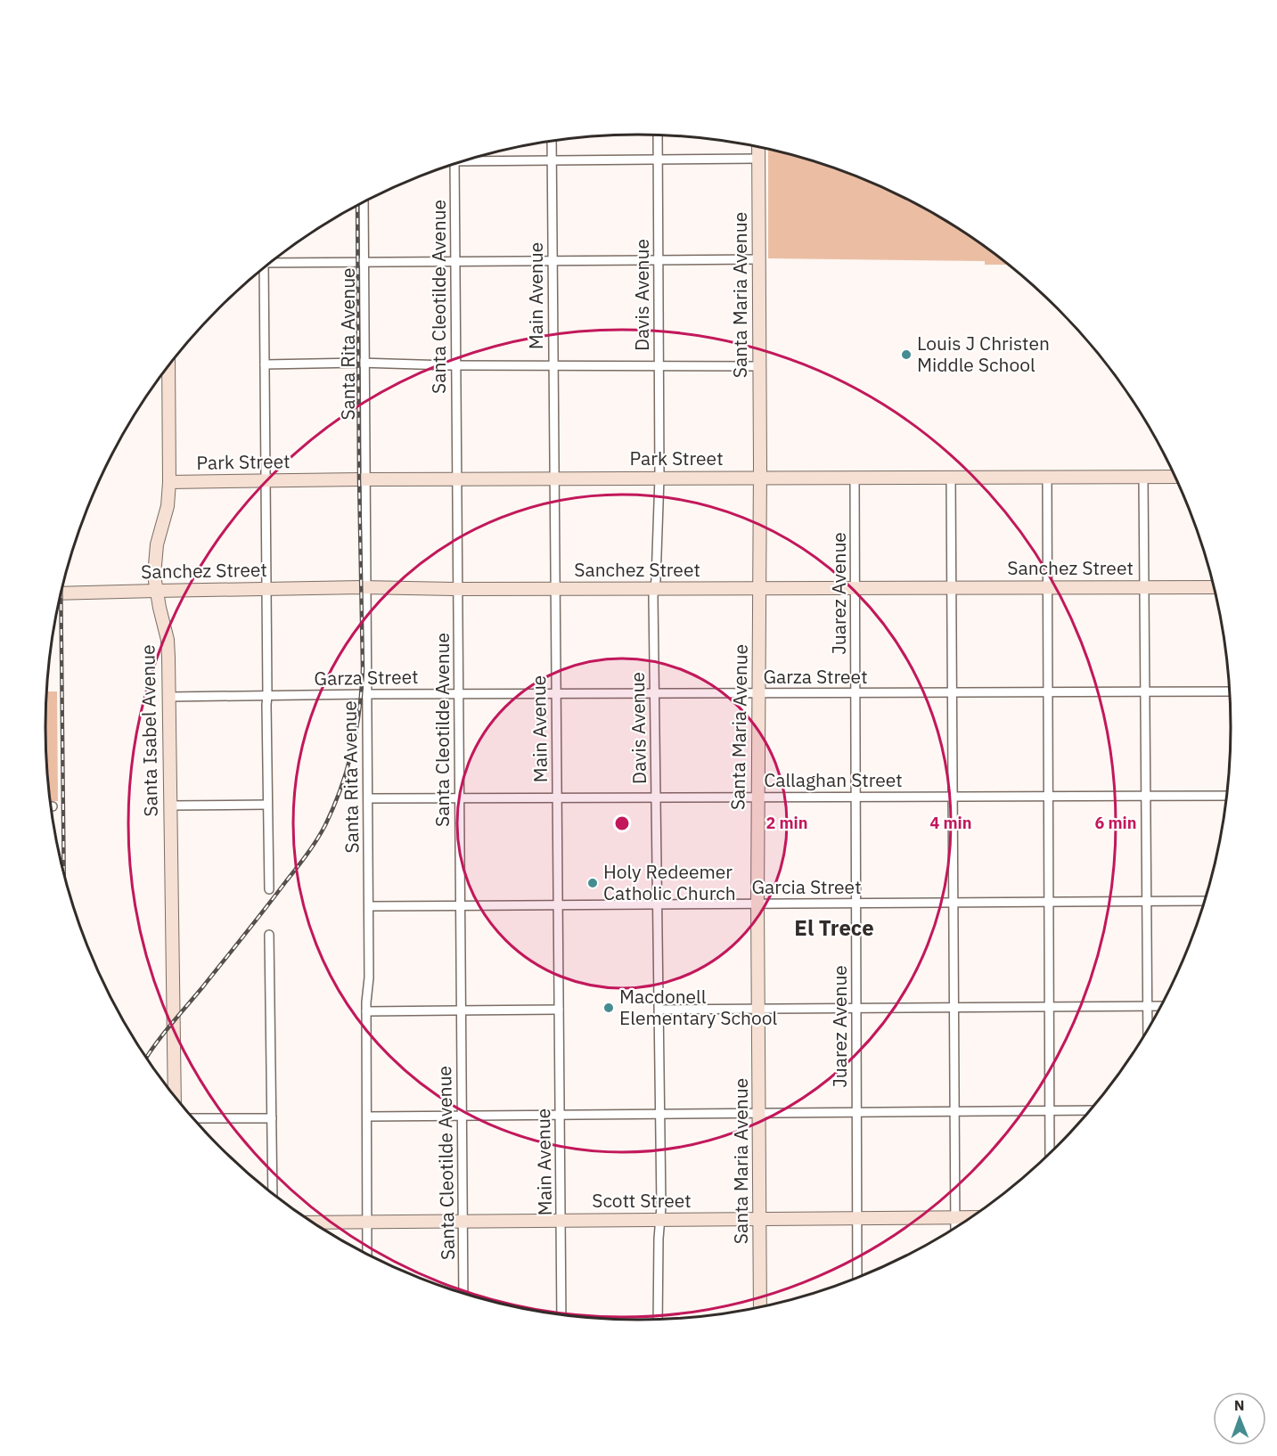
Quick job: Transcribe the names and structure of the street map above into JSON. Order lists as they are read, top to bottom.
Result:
{
  "streets": {
    "main road": [
      "Santa Maria Avenue",
      "Park Street",
      "Sanchez Street",
      "Santa Isabel Avenue",
      "Scott Street"
    ],
    "street": [
      "Davis Avenue",
      "Main Avenue",
      "Santa Cleotilde Avenue",
      "Santa Rita Avenue",
      "Juarez Avenue",
      "Garza Street",
      "Callaghan Street",
      "Garcia Street"
    ]
  },
  "crossings": [
    ["Davis Avenue", "Park Street"],
    ["Davis Avenue", "Sanchez Street"],
    ["Davis Avenue", "Garza Street"],
    ["Davis Avenue", "Callaghan Street"],
    ["Davis Avenue", "Garcia Street"],
    ["Davis Avenue", "Scott Street"],
    ["Santa Maria Avenue", "Park Street"],
    ["Santa Maria Avenue", "Sanchez Street"],
    ["Santa Maria Avenue", "Garza Street"],
    ["Santa Maria Avenue", "Callaghan Street"],
    ["Santa Maria Avenue", "Garcia Street"],
    ["Santa Maria Avenue", "Scott Street"],
    ["Main Avenue", "Park Street"],
    ["Main Avenue", "Sanchez Street"],
    ["Main Avenue", "Garza Street"],
    ["Main Avenue", "Callaghan Street"],
    ["Main Avenue", "Garcia Street"],
    ["Main Avenue", "Scott Street"],
    ["Santa Cleotilde Avenue", "Park Street"],
    ["Santa Cleotilde Avenue", "Sanchez Street"],
    ["Santa Cleotilde Avenue", "Garza Street"],
    ["Santa Cleotilde Avenue", "Callaghan Street"],
    ["Santa Cleotilde Avenue", "Garcia Street"],
    ["Santa Cleotilde Avenue", "Scott Street"],
    ["Santa Rita Avenue", "Park Street"],
    ["Santa Rita Avenue", "Sanchez Street"],
    ["Santa Rita Avenue", "Garza Street"],
    ["Santa Rita Avenue", "Callaghan Street"],
    ["Santa Rita Avenue", "Garcia Street"],
    ["Santa Rita Avenue", "Scott Street"],
    ["Park Street", "Juarez Avenue"],
    ["Park Street", "Santa Isabel Avenue"],
    ["Sanchez Street", "Juarez Avenue"],
    ["Sanchez Street", "Santa Isabel Avenue"],
    ["Juarez Avenue", "Garza Street"],
    ["Juarez Avenue", "Callaghan Street"],
    ["Juarez Avenue", "Garcia Street"],
    ["Juarez Avenue", "Scott Street"],
    ["Garza Street", "Santa Isabel Avenue"]
  ],
  "districts": ["El Trece"],
  "places": ["Louis J Christen Middle School", "Holy Redeemer Catholic Church", "Macdonell Elementary School"],
  "north": "top",
  "rings": ["2 min", "4 min", "6 min"]
}
